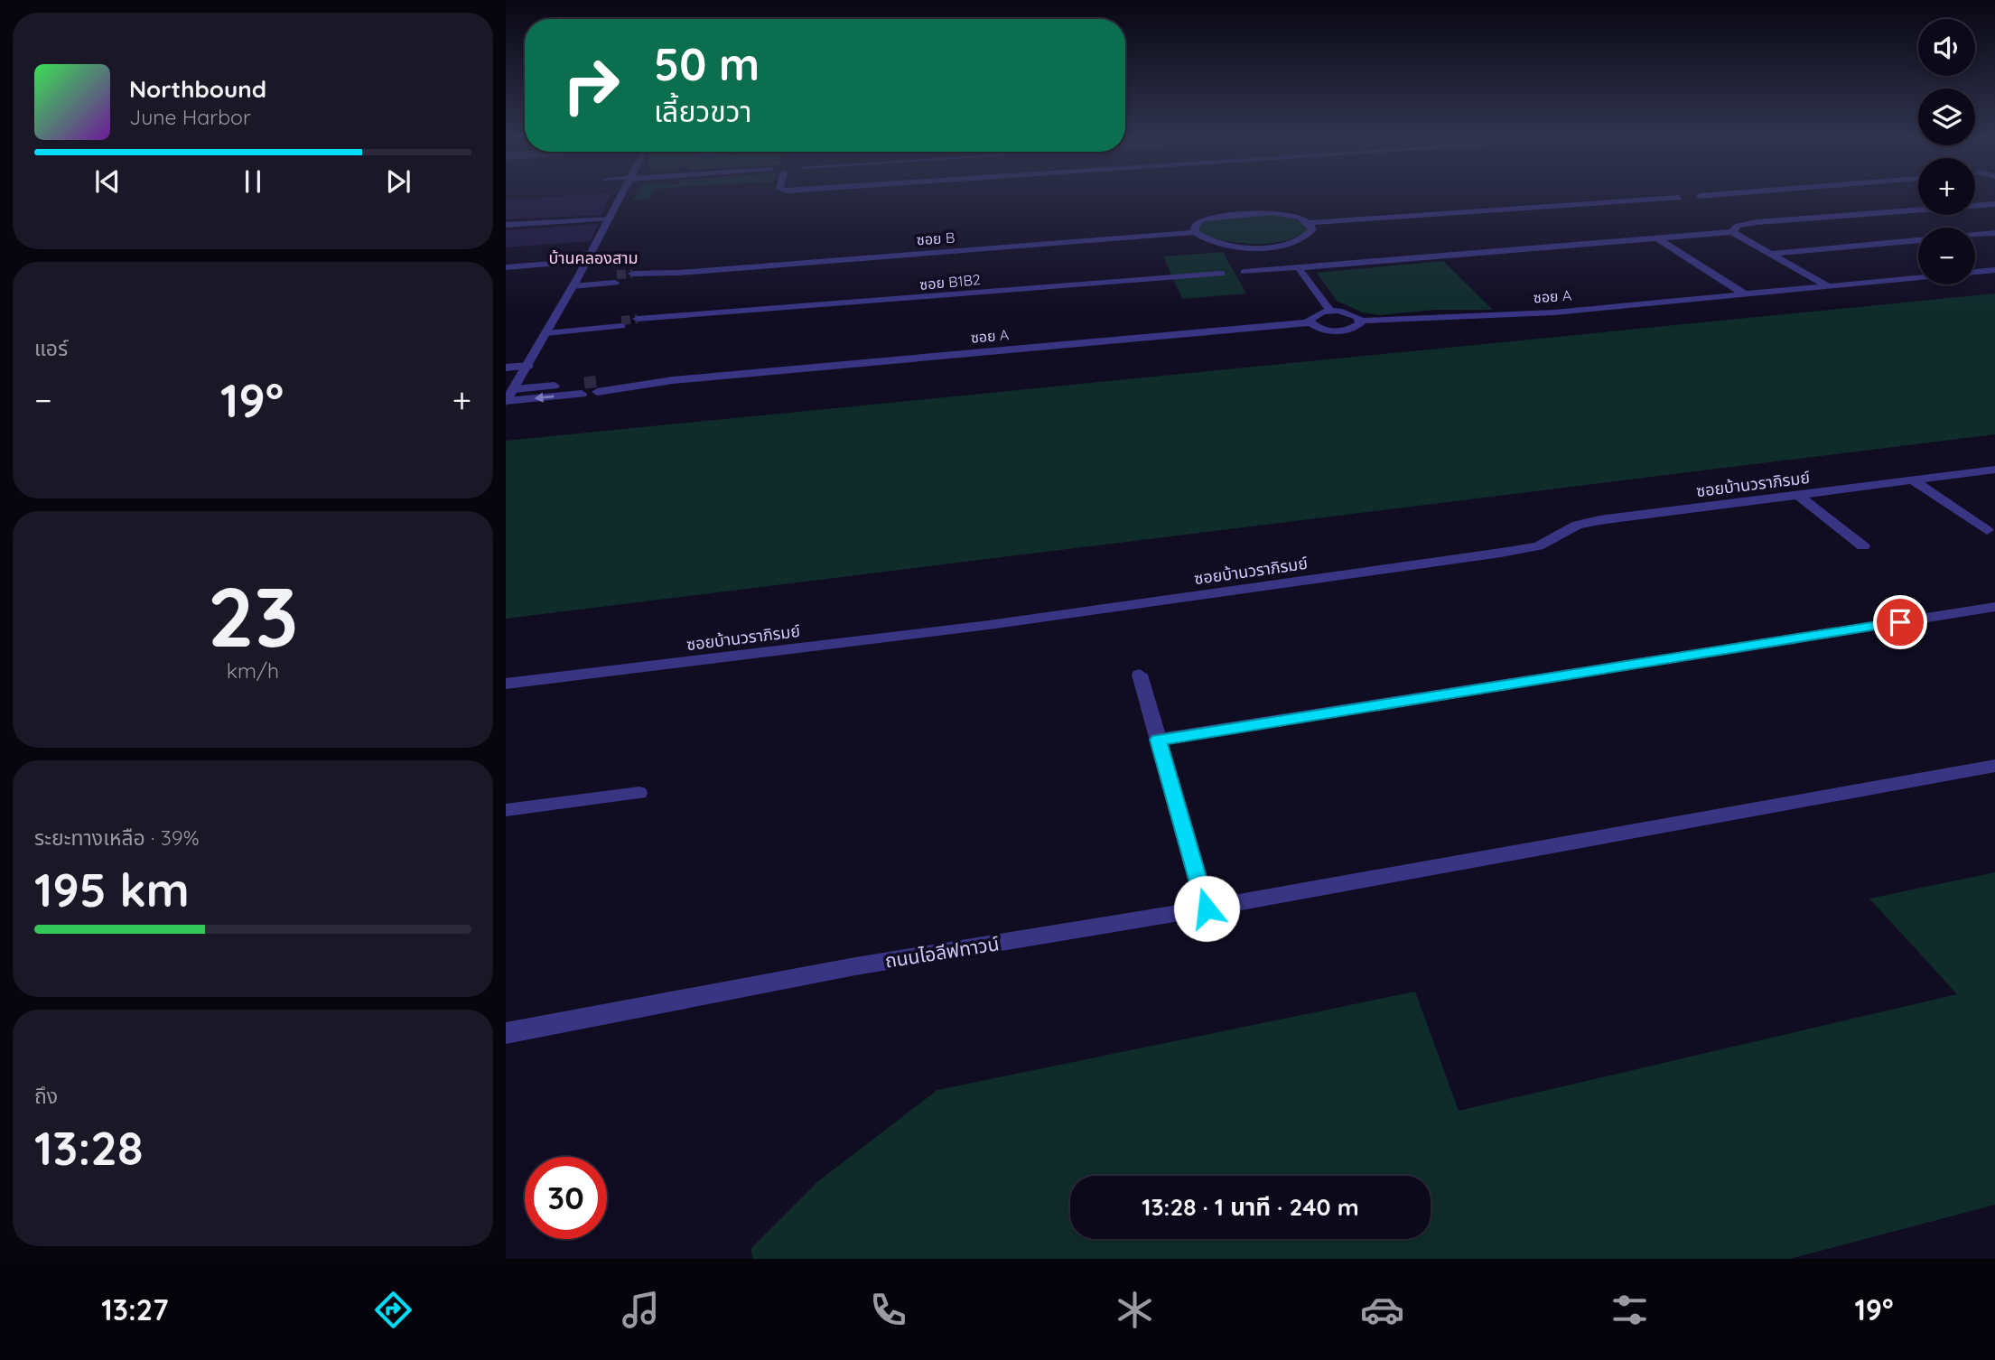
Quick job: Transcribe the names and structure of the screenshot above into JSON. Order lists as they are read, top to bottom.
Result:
{
  "streets": {
    "street": [
      "ซอย B",
      "ซอย B1B2",
      "ซอย A",
      "ซอยบ้านวราภิรมย์",
      "ถนนไอลีฟทาวน์"
    ]
  },
  "districts": ["บ้านคลองสาม"],
  "page": {
    "map_buttons": ["+", "−"],
    "turn": ["50 m", "เลี้ยวขวา"],
    "song": ["Northbound", "June Harbor"],
    "tile": [
      "แอร์",
      ["23", "km/h"],
      ["ระยะทางเหลือ · 39%", "195 km"],
      ["ถึง", "13:28"]
    ],
    "heat": ["−", "19°", "+"],
    "limit": "30",
    "trip": "13:28 · 1 นาที · 240 m",
    "tabs": ["13:27", "19°"]
  }
}
